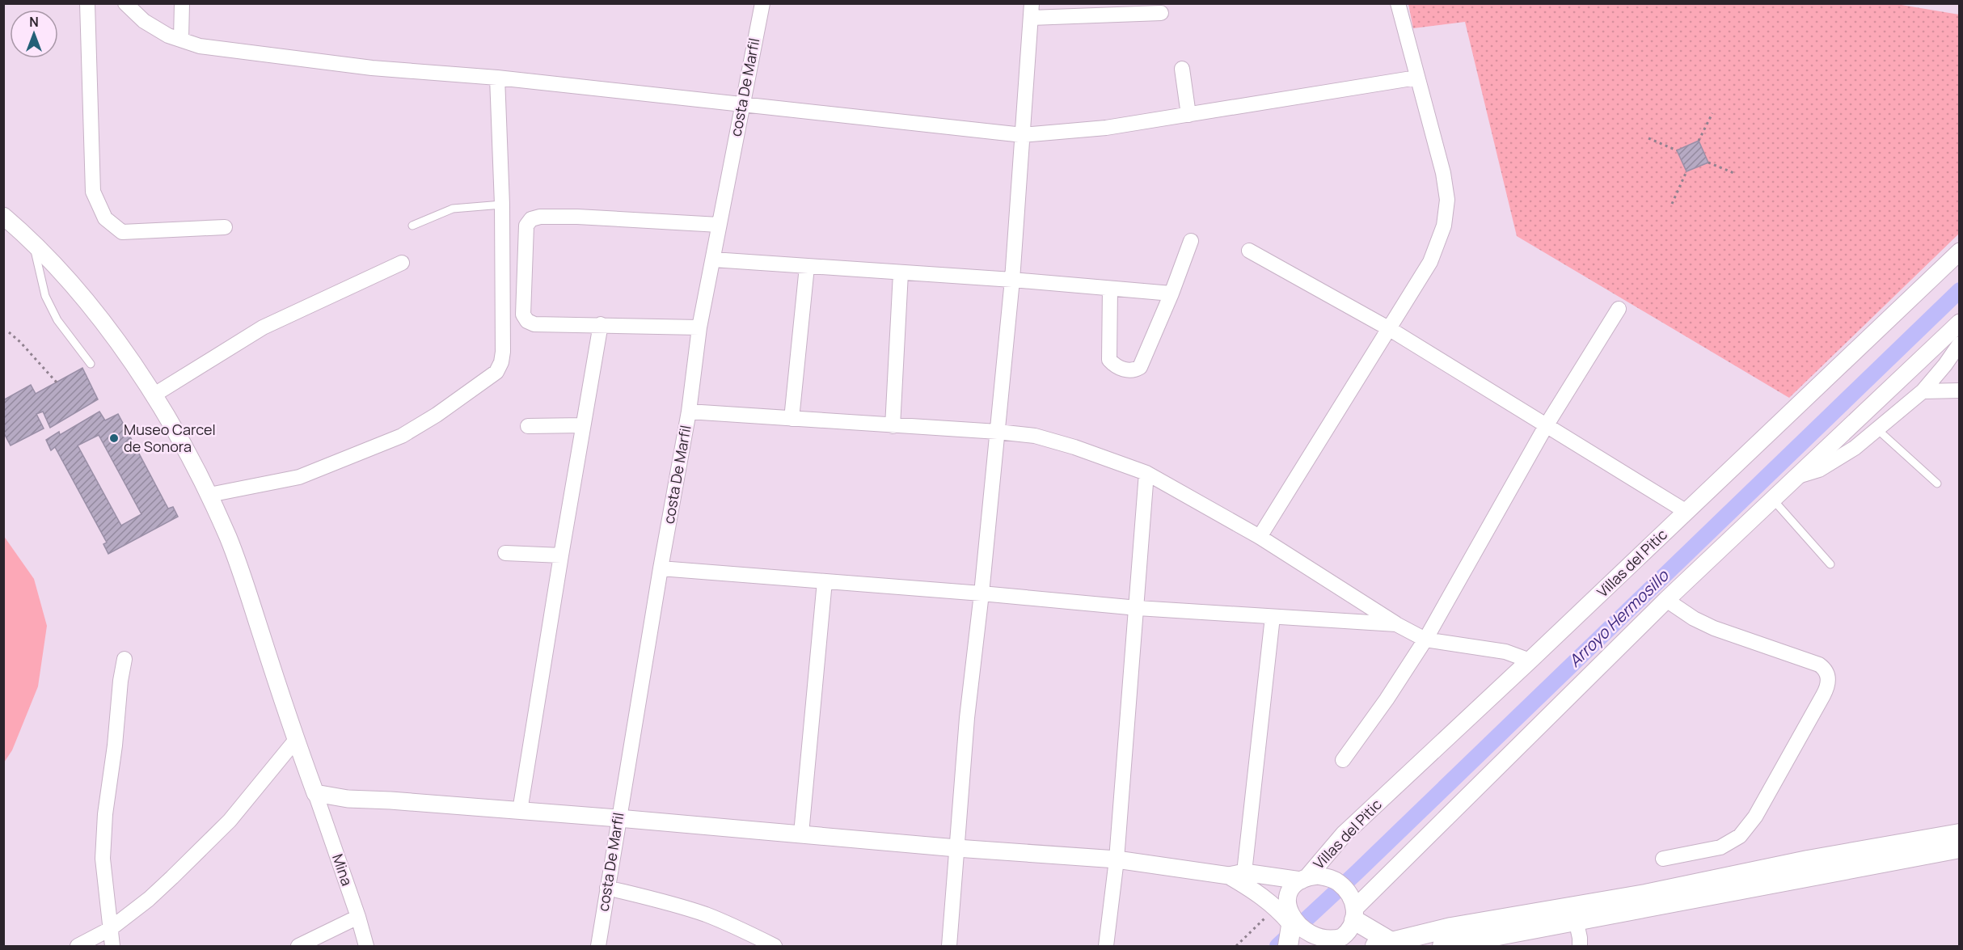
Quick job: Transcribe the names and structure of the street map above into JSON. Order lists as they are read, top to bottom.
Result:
{
  "streets": {
    "street": ["costa De Marfil", "Villas del Pitic", "Mina"]
  },
  "water": ["Arroyo Hermosillo"],
  "places": ["Museo Carcel de Sonora"],
  "north": "top"
}
